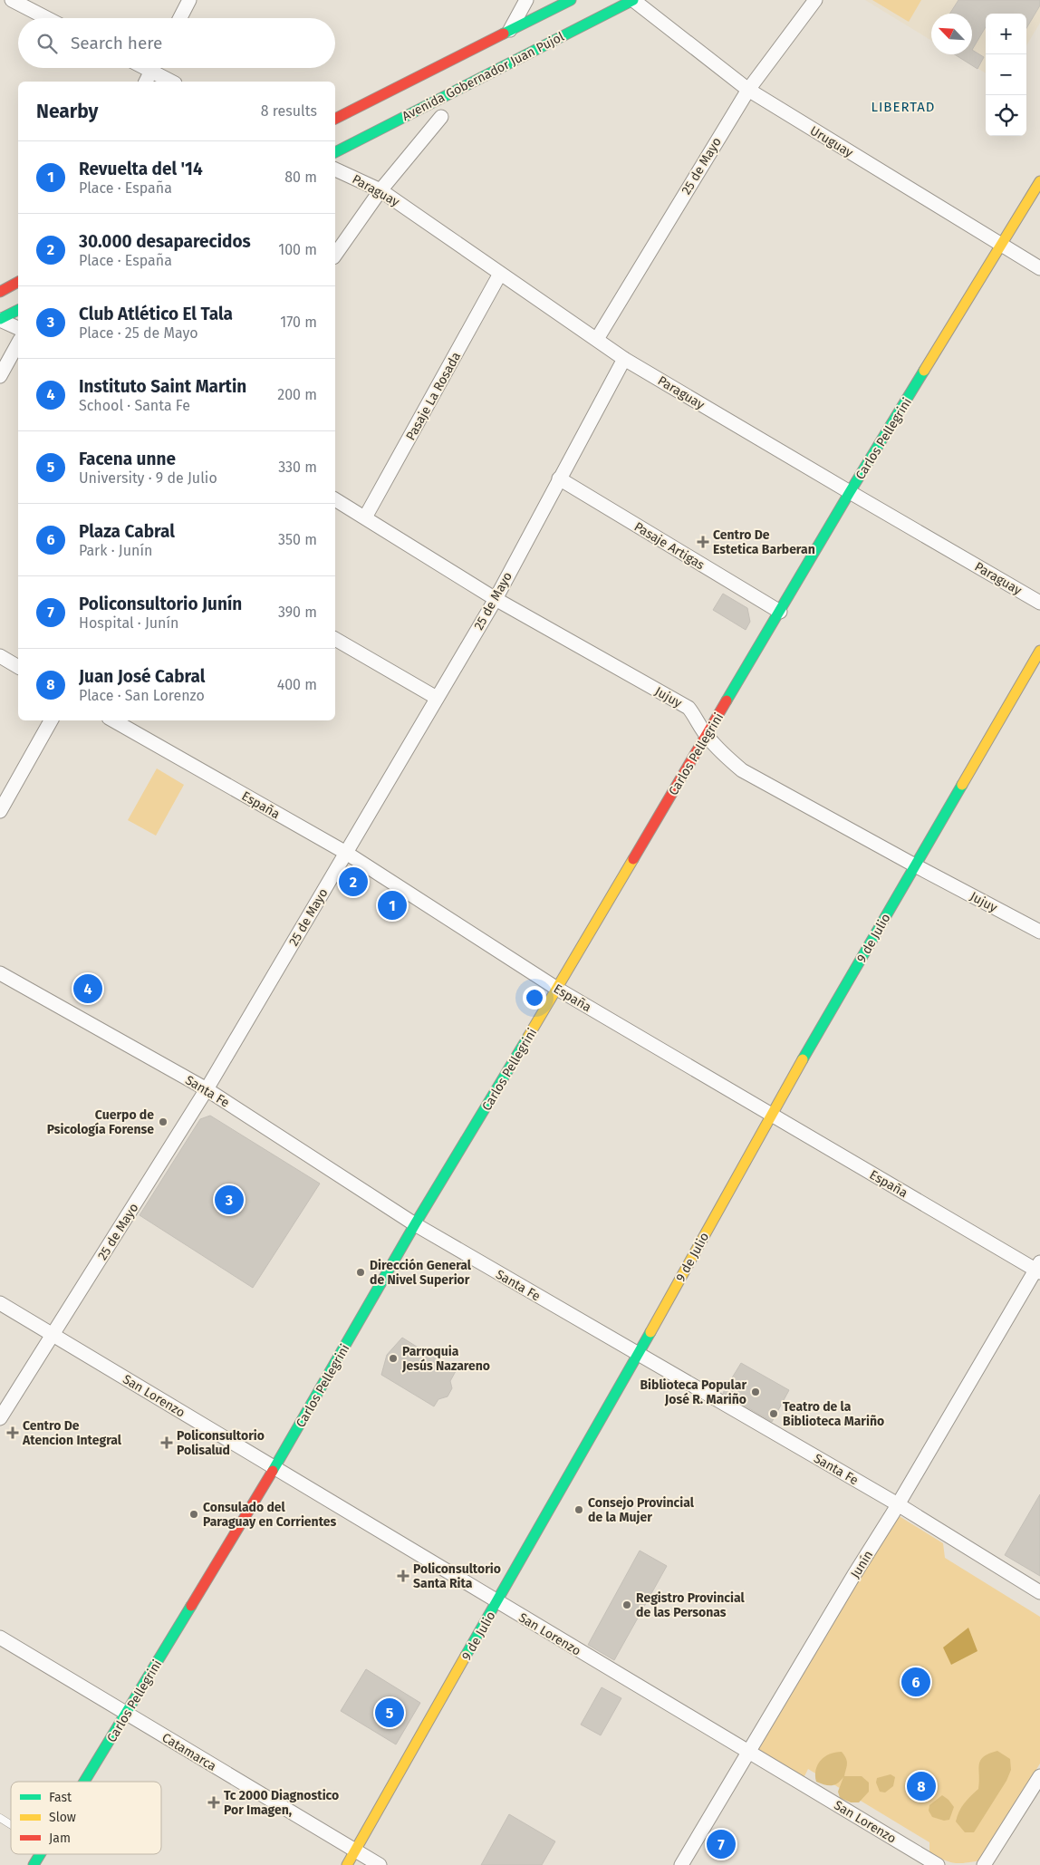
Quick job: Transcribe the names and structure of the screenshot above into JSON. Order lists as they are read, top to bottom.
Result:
{
  "streets": {
    "street": [
      "Avenida Gobernador Juan Pujol",
      "Uruguay",
      "25 de Mayo",
      "Paraguay",
      "Pasaje La Rosada",
      "Carlos Pellegrini",
      "Pasaje Artigas",
      "Jujuy",
      "España",
      "9 de Julio",
      "Santa Fe",
      "San Lorenzo",
      "Junín",
      "Catamarca"
    ]
  },
  "crossings": [
    ["Avenida Gobernador Juan Pujol", "Uruguay"],
    ["Uruguay", "25 de Mayo"],
    ["Uruguay", "Carlos Pellegrini"],
    ["25 de Mayo", "Paraguay"],
    ["25 de Mayo", "Pasaje Artigas"],
    ["25 de Mayo", "Jujuy"],
    ["25 de Mayo", "España"],
    ["25 de Mayo", "Santa Fe"],
    ["25 de Mayo", "San Lorenzo"],
    ["Paraguay", "Pasaje La Rosada"],
    ["Paraguay", "Carlos Pellegrini"],
    ["Pasaje La Rosada", "Jujuy"],
    ["Carlos Pellegrini", "Pasaje Artigas"],
    ["Carlos Pellegrini", "Jujuy"],
    ["Carlos Pellegrini", "España"],
    ["Carlos Pellegrini", "Santa Fe"],
    ["Carlos Pellegrini", "San Lorenzo"],
    ["Carlos Pellegrini", "Catamarca"],
    ["Jujuy", "9 de Julio"],
    ["España", "9 de Julio"],
    ["España", "Junín"],
    ["9 de Julio", "Santa Fe"],
    ["9 de Julio", "San Lorenzo"],
    ["9 de Julio", "Catamarca"],
    ["Santa Fe", "Junín"],
    ["San Lorenzo", "Junín"]
  ],
  "districts": ["LIBERTAD"],
  "places": {
    "health": [
      "Centro De Estetica Barberan",
      "Centro De Atencion Integral",
      "Policonsultorio Polisalud",
      "Policonsultorio Santa Rita",
      "Tc 2000 Diagnostico Por Imagen,"
    ],
    "other": [
      "Cuerpo de Psicología Forense",
      "Dirección General de Nivel Superior",
      "Parroquia Jesús Nazareno",
      "Biblioteca Popular José R. Mariño",
      "Teatro de la Biblioteca Mariño",
      "Consejo Provincial de la Mujer",
      "Consulado del Paraguay en Corrientes",
      "Registro Provincial de las Personas"
    ]
  },
  "legend": ["Fast", "Slow", "Jam"],
  "north": "top left",
  "page": {
    "map_buttons": ["+", "−"],
    "search": "Search here",
    "heading": ["Nearby", "8 results"],
    "list": [
      {
        "mark": "1",
        "name": "Revuelta del '14",
        "note": "Place · España",
        "value": "80 m"
      },
      {
        "mark": "2",
        "name": "30.000 desaparecidos",
        "note": "Place · España",
        "value": "100 m"
      },
      {
        "mark": "3",
        "name": "Club Atlético El Tala",
        "note": "Place · 25 de Mayo",
        "value": "170 m"
      },
      {
        "mark": "4",
        "name": "Instituto Saint Martin",
        "note": "School · Santa Fe",
        "value": "200 m"
      },
      {
        "mark": "5",
        "name": "Facena unne",
        "note": "University · 9 de Julio",
        "value": "330 m"
      },
      {
        "mark": "6",
        "name": "Plaza Cabral",
        "note": "Park · Junín",
        "value": "350 m"
      },
      {
        "mark": "7",
        "name": "Policonsultorio Junín",
        "note": "Hospital · Junín",
        "value": "390 m"
      },
      {
        "mark": "8",
        "name": "Juan José Cabral",
        "note": "Place · San Lorenzo",
        "value": "400 m"
      }
    ],
    "pins": [
      "2",
      "1",
      "4",
      "3",
      "6",
      "5",
      "8",
      "7"
    ]
  }
}
